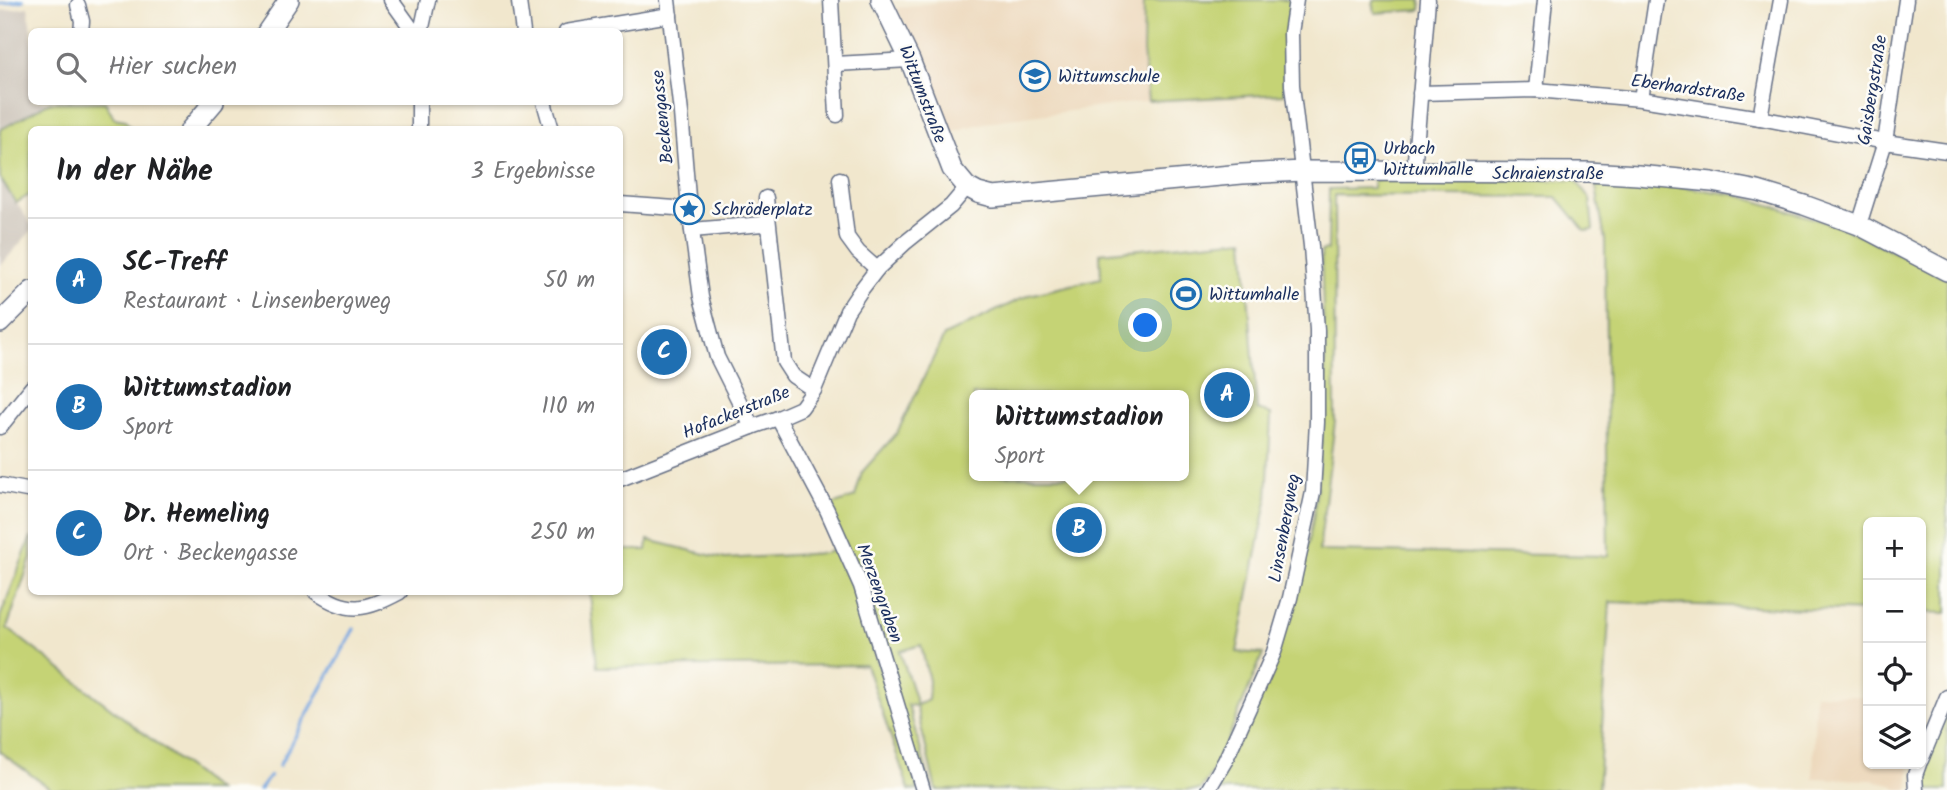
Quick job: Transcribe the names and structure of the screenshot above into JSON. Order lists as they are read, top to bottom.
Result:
{
  "streets": {
    "street": [
      "Eberhardstraße",
      "Gaisbergstraße",
      "Wittumstraße",
      "Beckengasse",
      "Schraienstraße",
      "Hofackerstraße",
      "Linsenbergweg",
      "Merzengraben"
    ]
  },
  "crossings": [
    ["Eberhardstraße", "Gaisbergstraße"],
    ["Gaisbergstraße", "Schraienstraße"],
    ["Wittumstraße", "Schraienstraße"],
    ["Wittumstraße", "Hofackerstraße"],
    ["Beckengasse", "Hofackerstraße"],
    ["Schraienstraße", "Hofackerstraße"],
    ["Schraienstraße", "Linsenbergweg"],
    ["Hofackerstraße", "Merzengraben"]
  ],
  "places": {
    "school or university": ["Wittumschule"],
    "bus stop": ["Urbach Wittumhalle"],
    "place": ["Schröderplatz"],
    "sports": ["Wittumhalle"]
  },
  "page": {
    "search": "Hier suchen",
    "heading": ["In der Nähe", "3 Ergebnisse"],
    "list": [
      {
        "mark": "A",
        "name": "SC-Treff",
        "note": "Restaurant · Linsenbergweg",
        "value": "50 m"
      },
      {
        "mark": "B",
        "name": "Wittumstadion",
        "note": "Sport",
        "value": "110 m"
      },
      {
        "mark": "C",
        "name": "Dr. Hemeling",
        "note": "Ort · Beckengasse",
        "value": "250 m"
      }
    ],
    "pins": ["C", "A", "B"],
    "popup": ["Wittumstadion", "Sport"],
    "map_buttons": ["+", "−"]
  }
}
